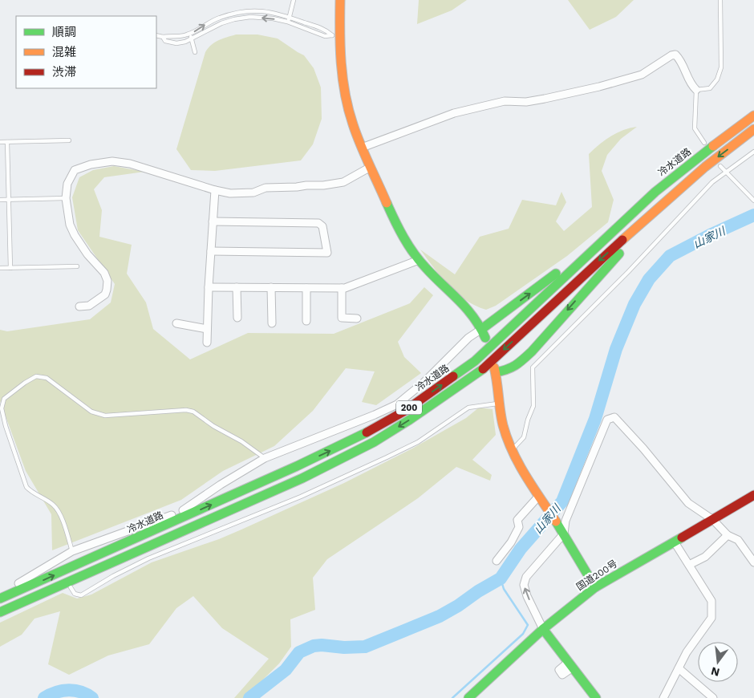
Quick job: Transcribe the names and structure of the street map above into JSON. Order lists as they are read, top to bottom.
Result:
{
  "streets": {
    "main road": ["冷水道路", "200", "国道200号"]
  },
  "water": ["山家川"],
  "legend": ["順調", "混雑", "渋滞"],
  "north": "bottom"
}
